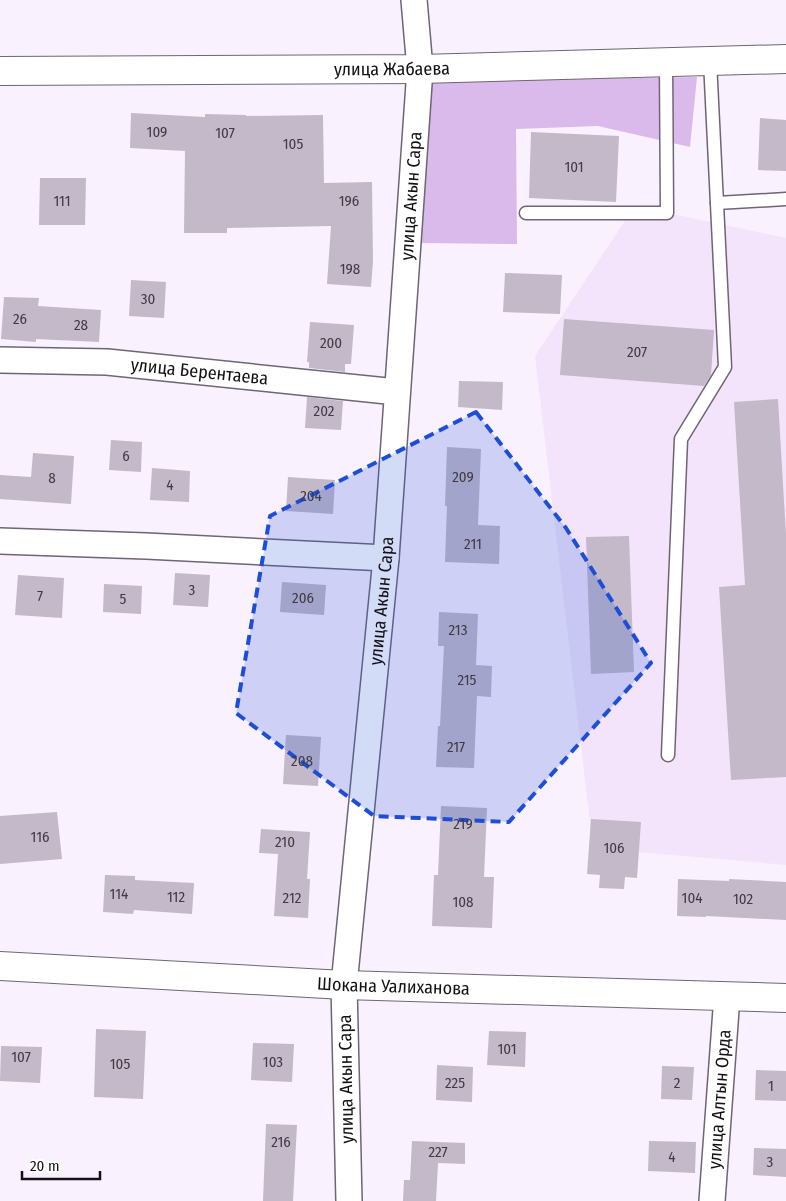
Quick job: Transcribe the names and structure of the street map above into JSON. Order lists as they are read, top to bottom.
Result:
{
  "streets": {
    "street": [
      "улица Жабаева",
      "улица Акын Сара",
      "улица Берентаева",
      "Шокана Уалиханова",
      "улица Алтын Орда"
    ]
  },
  "crossings": [
    ["улица Жабаева", "улица Акын Сара"],
    ["улица Акын Сара", "улица Берентаева"],
    ["улица Акын Сара", "Шокана Уалиханова"],
    ["Шокана Уалиханова", "улица Алтын Орда"]
  ],
  "house_numbers": [
    "109",
    "107",
    "105",
    "101",
    "111",
    "196",
    "198",
    "30",
    "26",
    "28",
    "200",
    "207",
    "202",
    "6",
    "209",
    "8",
    "4",
    "204",
    "211",
    "3",
    "7",
    "206",
    "5",
    "213",
    "215",
    "217",
    "208",
    "219",
    "116",
    "210",
    "106",
    "114",
    "112",
    "212",
    "104",
    "102",
    "108",
    "101",
    "107",
    "103",
    "105",
    "225",
    "2",
    "1",
    "216",
    "227",
    "4",
    "3"
  ],
  "scale_bar": "20 m"
}
